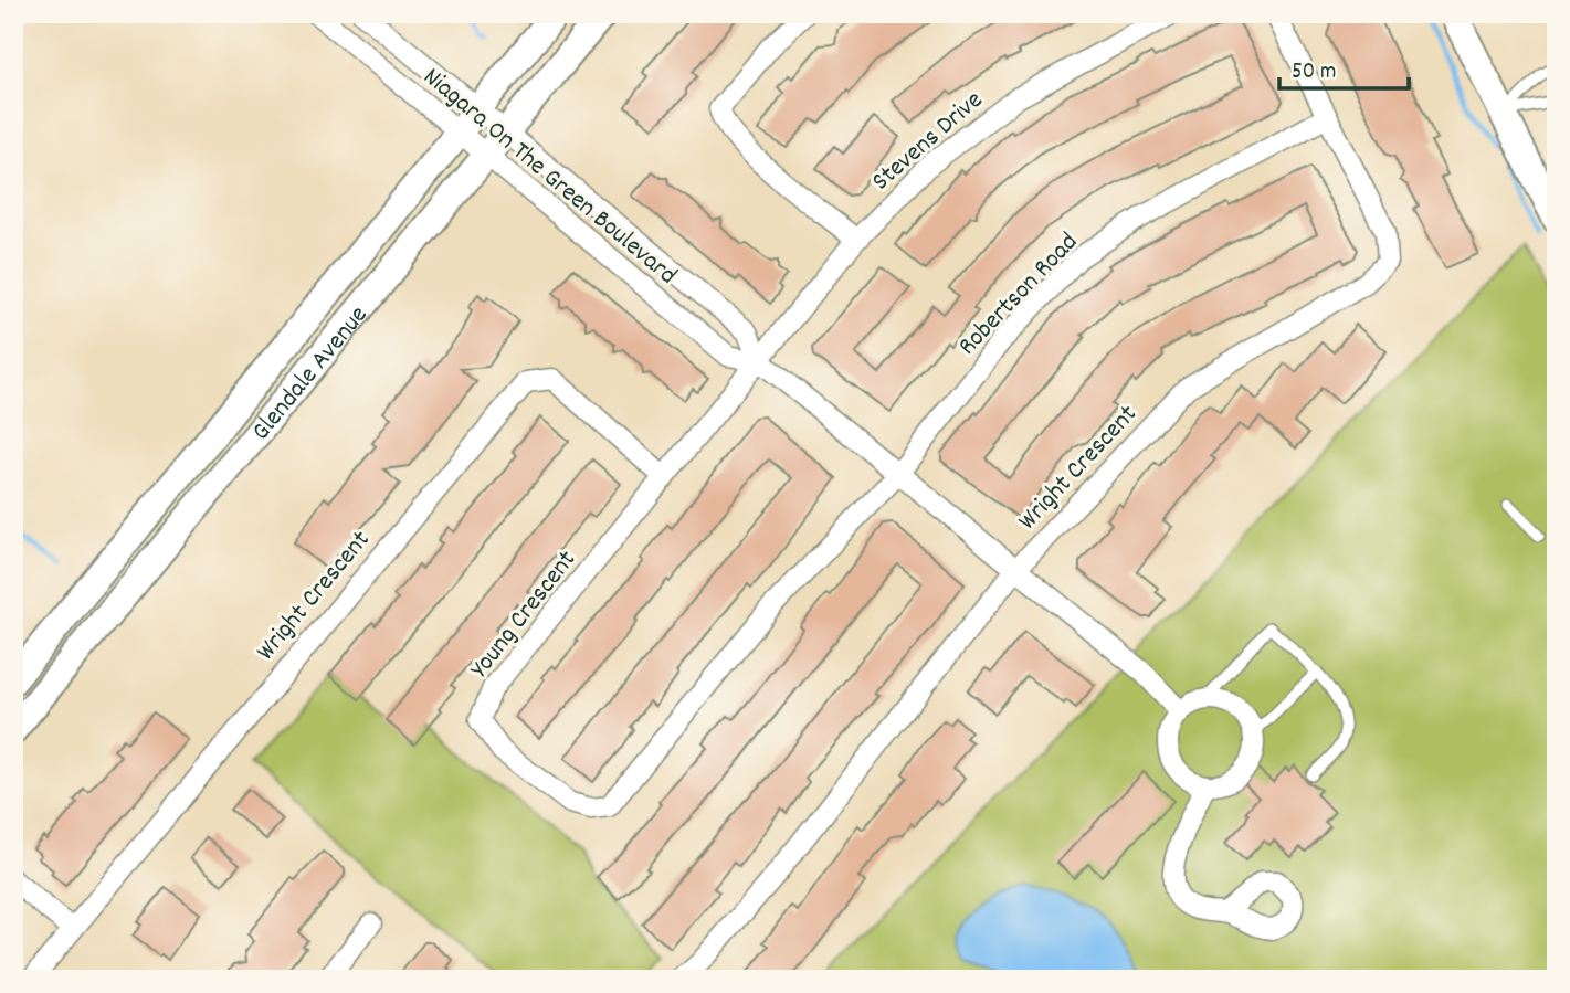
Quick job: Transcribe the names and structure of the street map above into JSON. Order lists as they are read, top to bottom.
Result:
{
  "streets": {
    "main road": ["Glendale Avenue"],
    "street": [
      "Stevens Drive",
      "Niagara On The Green Boulevard",
      "Robertson Road",
      "Wright Crescent",
      "Young Crescent"
    ]
  },
  "crossings": [
    ["Stevens Drive", "Niagara On The Green Boulevard"],
    ["Stevens Drive", "Young Crescent"],
    ["Niagara On The Green Boulevard", "Robertson Road"],
    ["Niagara On The Green Boulevard", "Glendale Avenue"],
    ["Niagara On The Green Boulevard", "Wright Crescent"],
    ["Niagara On The Green Boulevard", "Young Crescent"],
    ["Robertson Road", "Wright Crescent"],
    ["Robertson Road", "Young Crescent"],
    ["Wright Crescent", "Young Crescent"]
  ],
  "scale_bar": "50 m"
}
